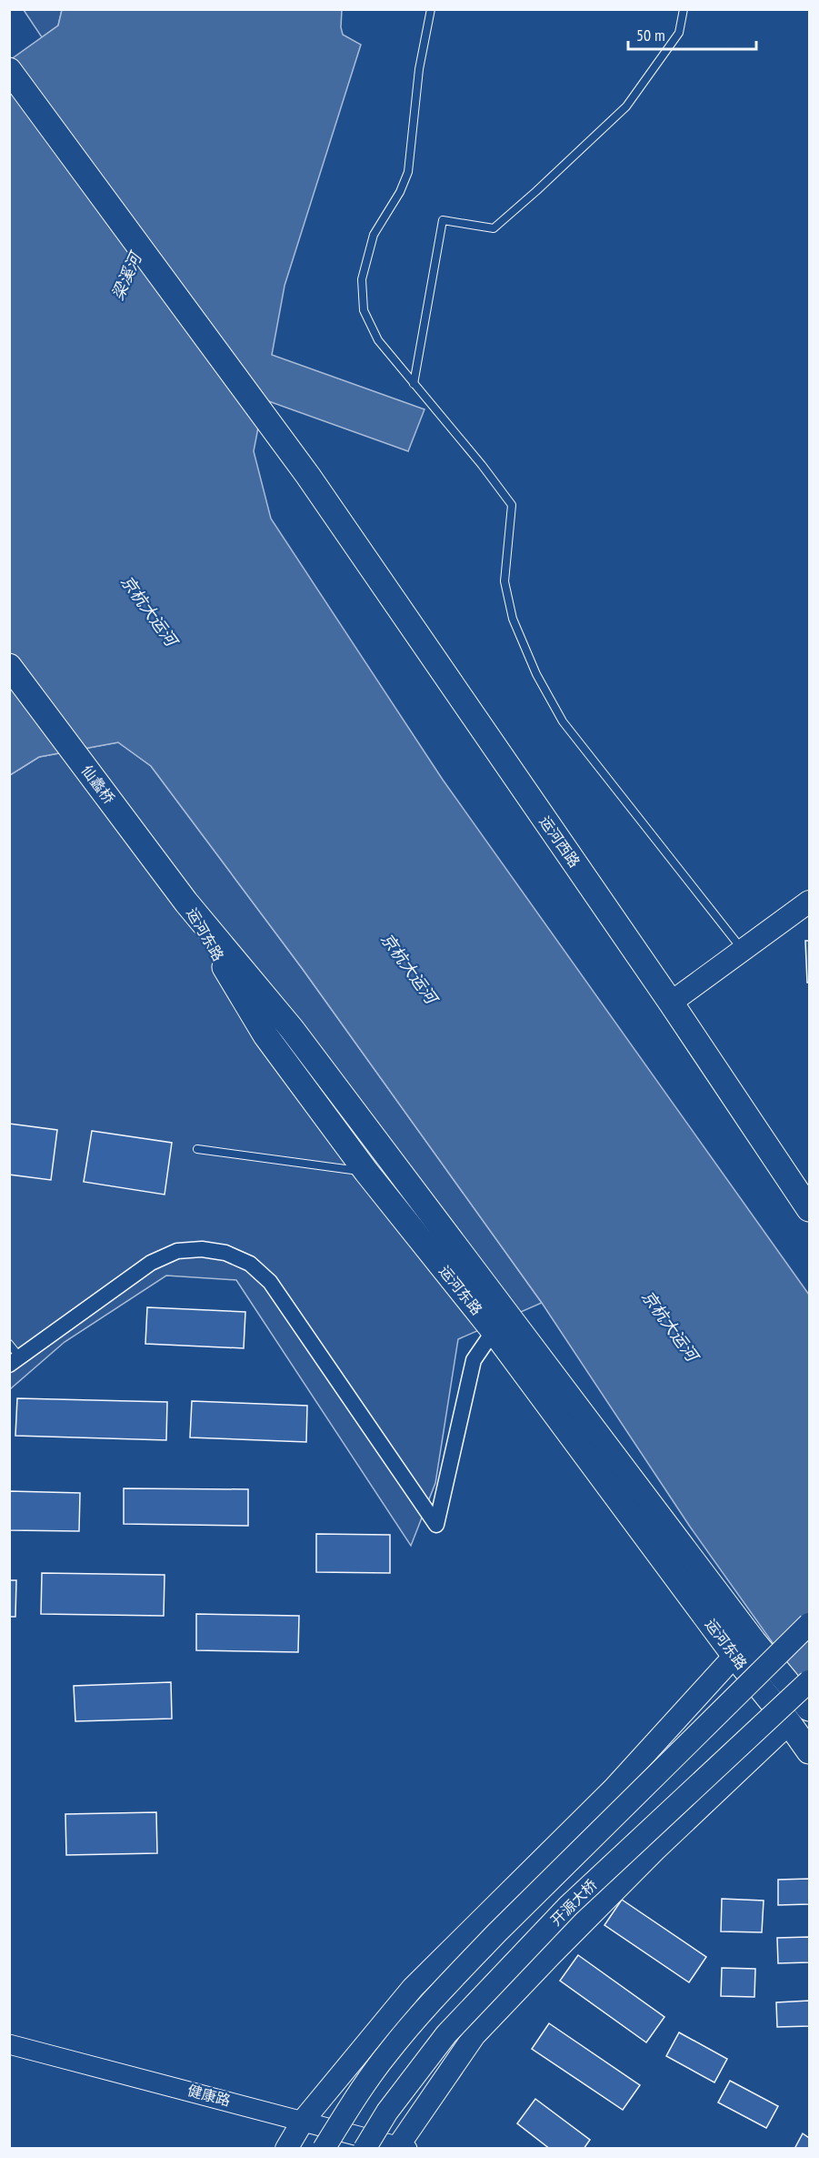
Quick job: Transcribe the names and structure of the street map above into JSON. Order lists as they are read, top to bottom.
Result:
{
  "streets": {
    "main road": [
      "仙蠡桥",
      "运河西路",
      "运河东路",
      "开源大桥"
    ],
    "street": ["健康路"]
  },
  "crossings": [
    ["仙蠡桥", "运河东路"]
  ],
  "water": ["梁溪河", "京杭大运河"],
  "scale_bar": "50 m"
}
